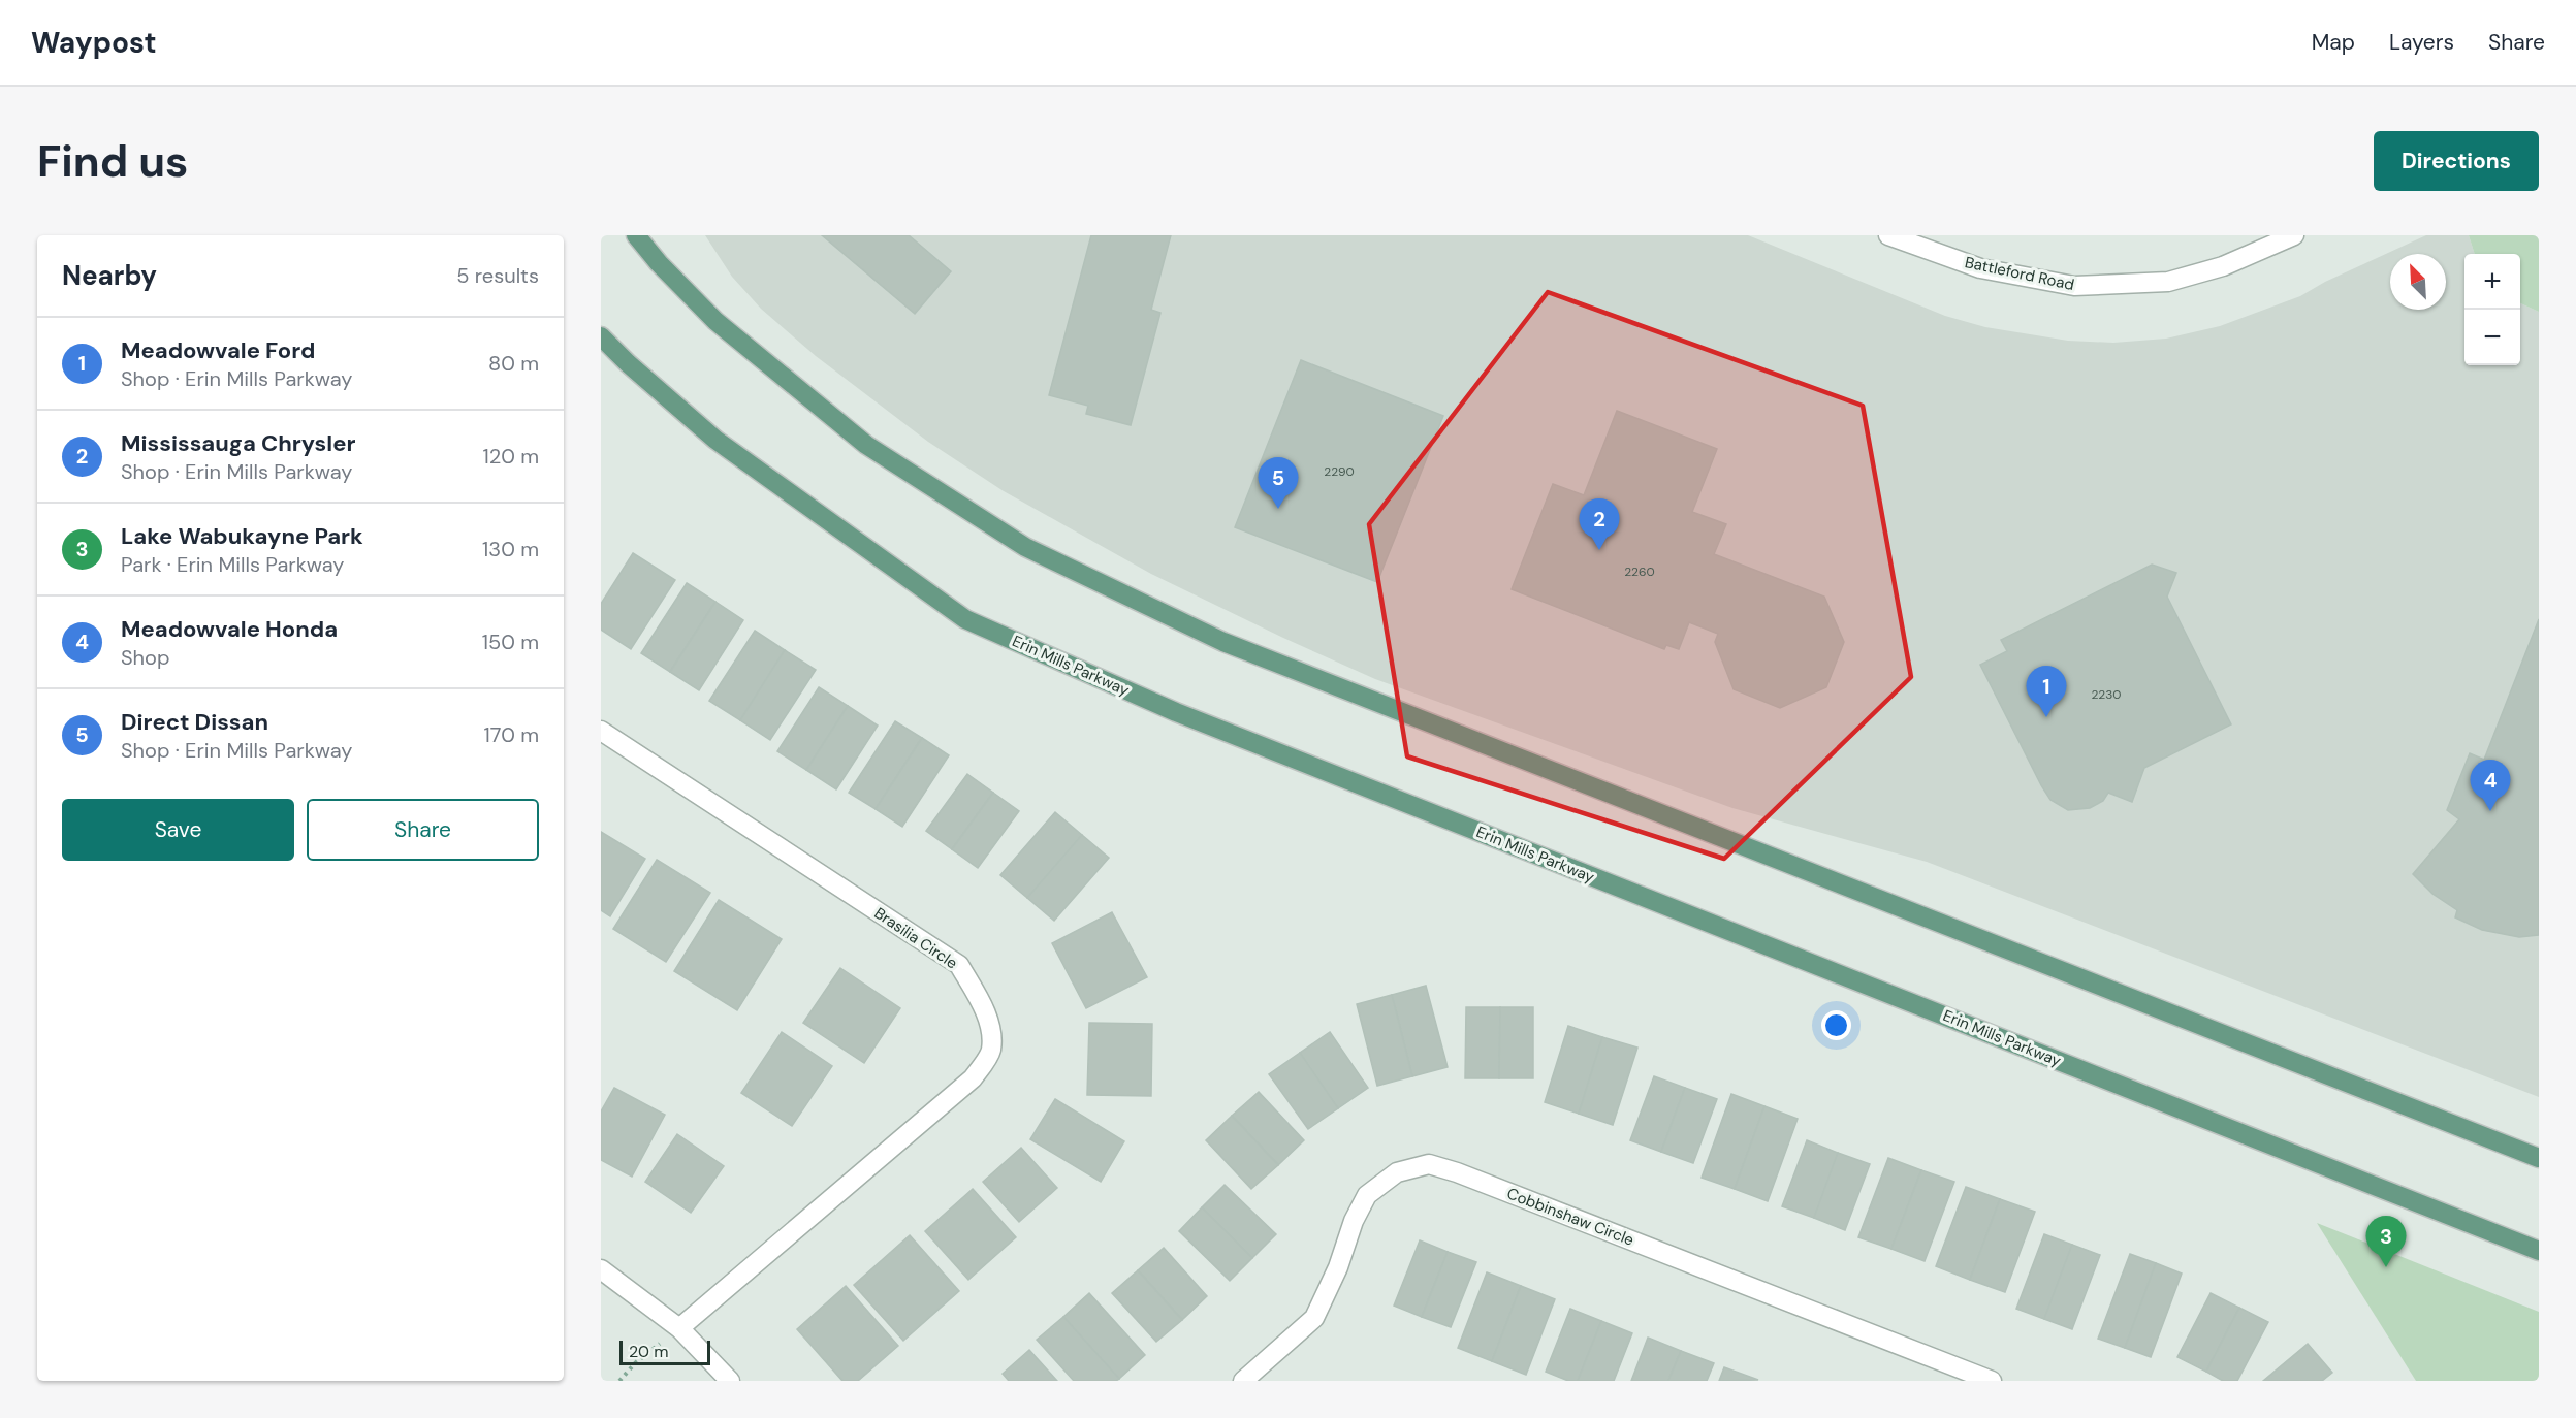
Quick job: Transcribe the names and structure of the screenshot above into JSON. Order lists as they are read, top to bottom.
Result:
{
  "streets": {
    "main road": ["Erin Mills Parkway"],
    "street": ["Battleford Road", "Brasilia Circle", "Cobbinshaw Circle"]
  },
  "house_numbers": ["2290", "2260", "2230"],
  "scale_bar": "20 m",
  "north": "top left",
  "page": {
    "header": "Waypost",
    "nav": ["Map", "Layers", "Share"],
    "buttons": [
      "Directions",
      ["Save", "Share"]
    ],
    "title": "Find us",
    "heading": ["Nearby", "5 results"],
    "map_buttons": ["+", "−"],
    "list": [
      {
        "mark": "1",
        "name": "Meadowvale Ford",
        "note": "Shop · Erin Mills Parkway",
        "value": "80 m"
      },
      {
        "mark": "2",
        "name": "Mississauga Chrysler",
        "note": "Shop · Erin Mills Parkway",
        "value": "120 m"
      },
      {
        "mark": "3",
        "name": "Lake Wabukayne Park",
        "note": "Park · Erin Mills Parkway",
        "value": "130 m"
      },
      {
        "mark": "4",
        "name": "Meadowvale Honda",
        "note": "Shop",
        "value": "150 m"
      },
      {
        "mark": "5",
        "name": "Direct Dissan",
        "note": "Shop · Erin Mills Parkway",
        "value": "170 m"
      }
    ],
    "pins": [
      "5",
      "2",
      "1",
      "4",
      "3"
    ],
    "scale": "20 m"
  }
}
